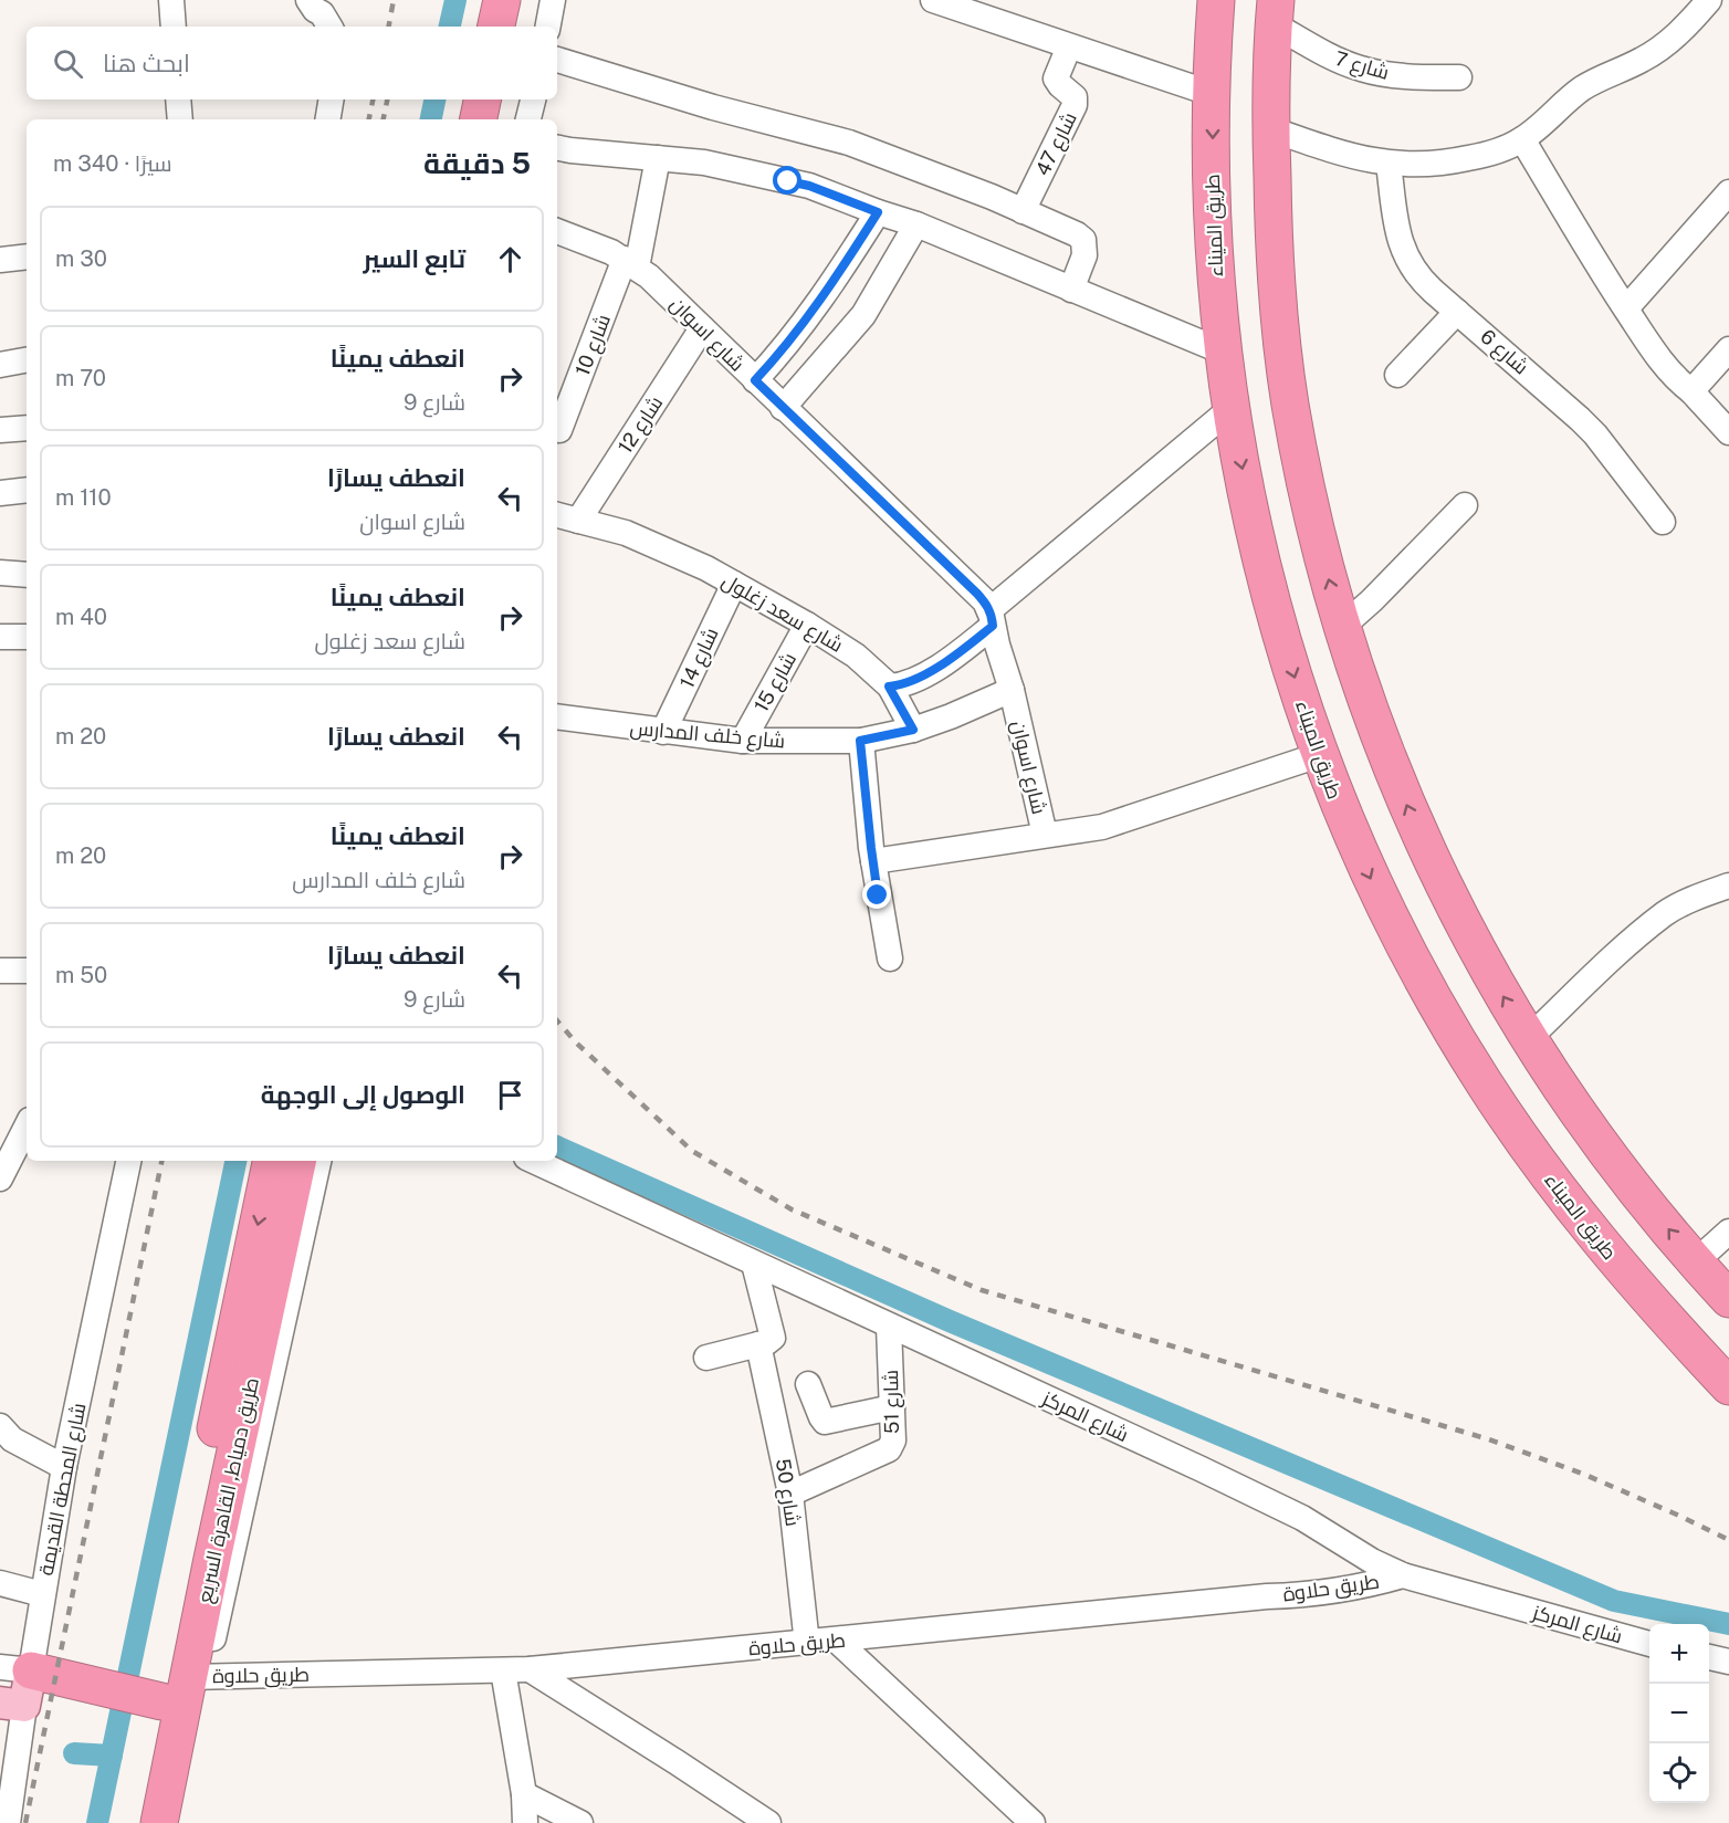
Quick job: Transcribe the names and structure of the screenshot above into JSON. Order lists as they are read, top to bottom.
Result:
{
  "streets": {
    "highway": ["طريق الميناء", "طريق دمياط, القاهرة السريع"],
    "main road": ["شارع المحطة القديمة"],
    "street": [
      "شارع 7",
      "شارع 47",
      "شارع اسوان",
      "شارع 10",
      "شارع 6",
      "شارع 12",
      "شارع سعد زغلول",
      "شارع 14",
      "شارع 15",
      "شارع خلف المدارس",
      "شارع 51",
      "شارع المركز",
      "شارع 50",
      "طريق حلاوة"
    ]
  },
  "crossings": [
    ["شارع اسوان", "شارع 10"],
    ["شارع اسوان", "شارع 12"],
    ["شارع اسوان", "شارع خلف المدارس"],
    ["شارع 12", "شارع سعد زغلول"],
    ["شارع سعد زغلول", "شارع 14"],
    ["شارع سعد زغلول", "شارع 15"],
    ["شارع سعد زغلول", "شارع خلف المدارس"],
    ["شارع 14", "شارع خلف المدارس"],
    ["شارع 15", "شارع خلف المدارس"],
    ["شارع 51", "شارع المركز"],
    ["شارع 51", "شارع 50"],
    ["شارع المركز", "طريق حلاوة"],
    ["طريق دمياط, القاهرة السريع", "طريق حلاوة"],
    ["شارع 50", "طريق حلاوة"]
  ],
  "page": {
    "search": "ابحث هنا",
    "heading": ["5 دقيقة", "سيرًا · 340 m"],
    "list": [
      ["تابع السير", "30 m"],
      ["انعطف يمينًا", "شارع 9", "70 m"],
      ["انعطف يسارًا", "شارع اسوان", "110 m"],
      ["انعطف يمينًا", "شارع سعد زغلول", "40 m"],
      ["انعطف يسارًا", "20 m"],
      ["انعطف يمينًا", "شارع خلف المدارس", "20 m"],
      ["انعطف يسارًا", "شارع 9", "50 m"],
      "الوصول إلى الوجهة"
    ],
    "map_buttons": ["+", "−"]
  }
}
